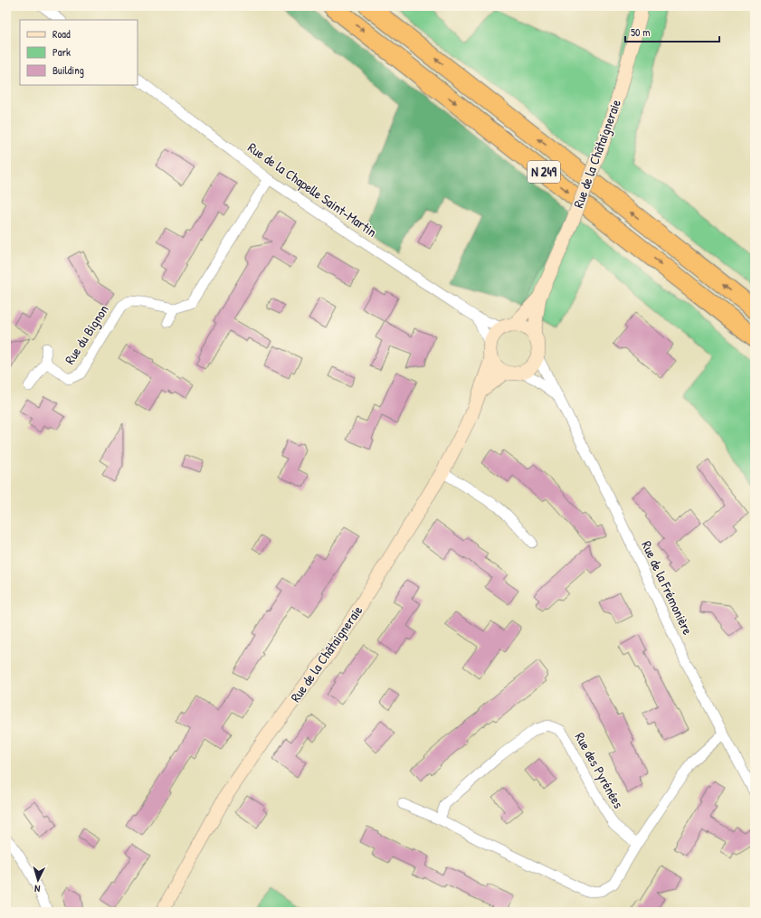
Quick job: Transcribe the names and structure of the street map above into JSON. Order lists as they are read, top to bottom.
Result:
{
  "streets": {
    "highway": ["N 249"],
    "street": [
      "Rue de la Châtaigneraie",
      "Rue de la Chapelle Saint-Martin",
      "Rue du Bignon",
      "Rue de la Frémonière",
      "Rue des Pyrénées"
    ]
  },
  "crossings": [
    ["Rue de la Châtaigneraie", "Rue de la Chapelle Saint-Martin"],
    ["Rue de la Châtaigneraie", "Rue de la Frémonière"],
    ["Rue de la Chapelle Saint-Martin", "Rue de la Frémonière"]
  ],
  "legend": ["Road", "Park", "Building"],
  "scale_bar": "50 m",
  "north": "bottom"
}
